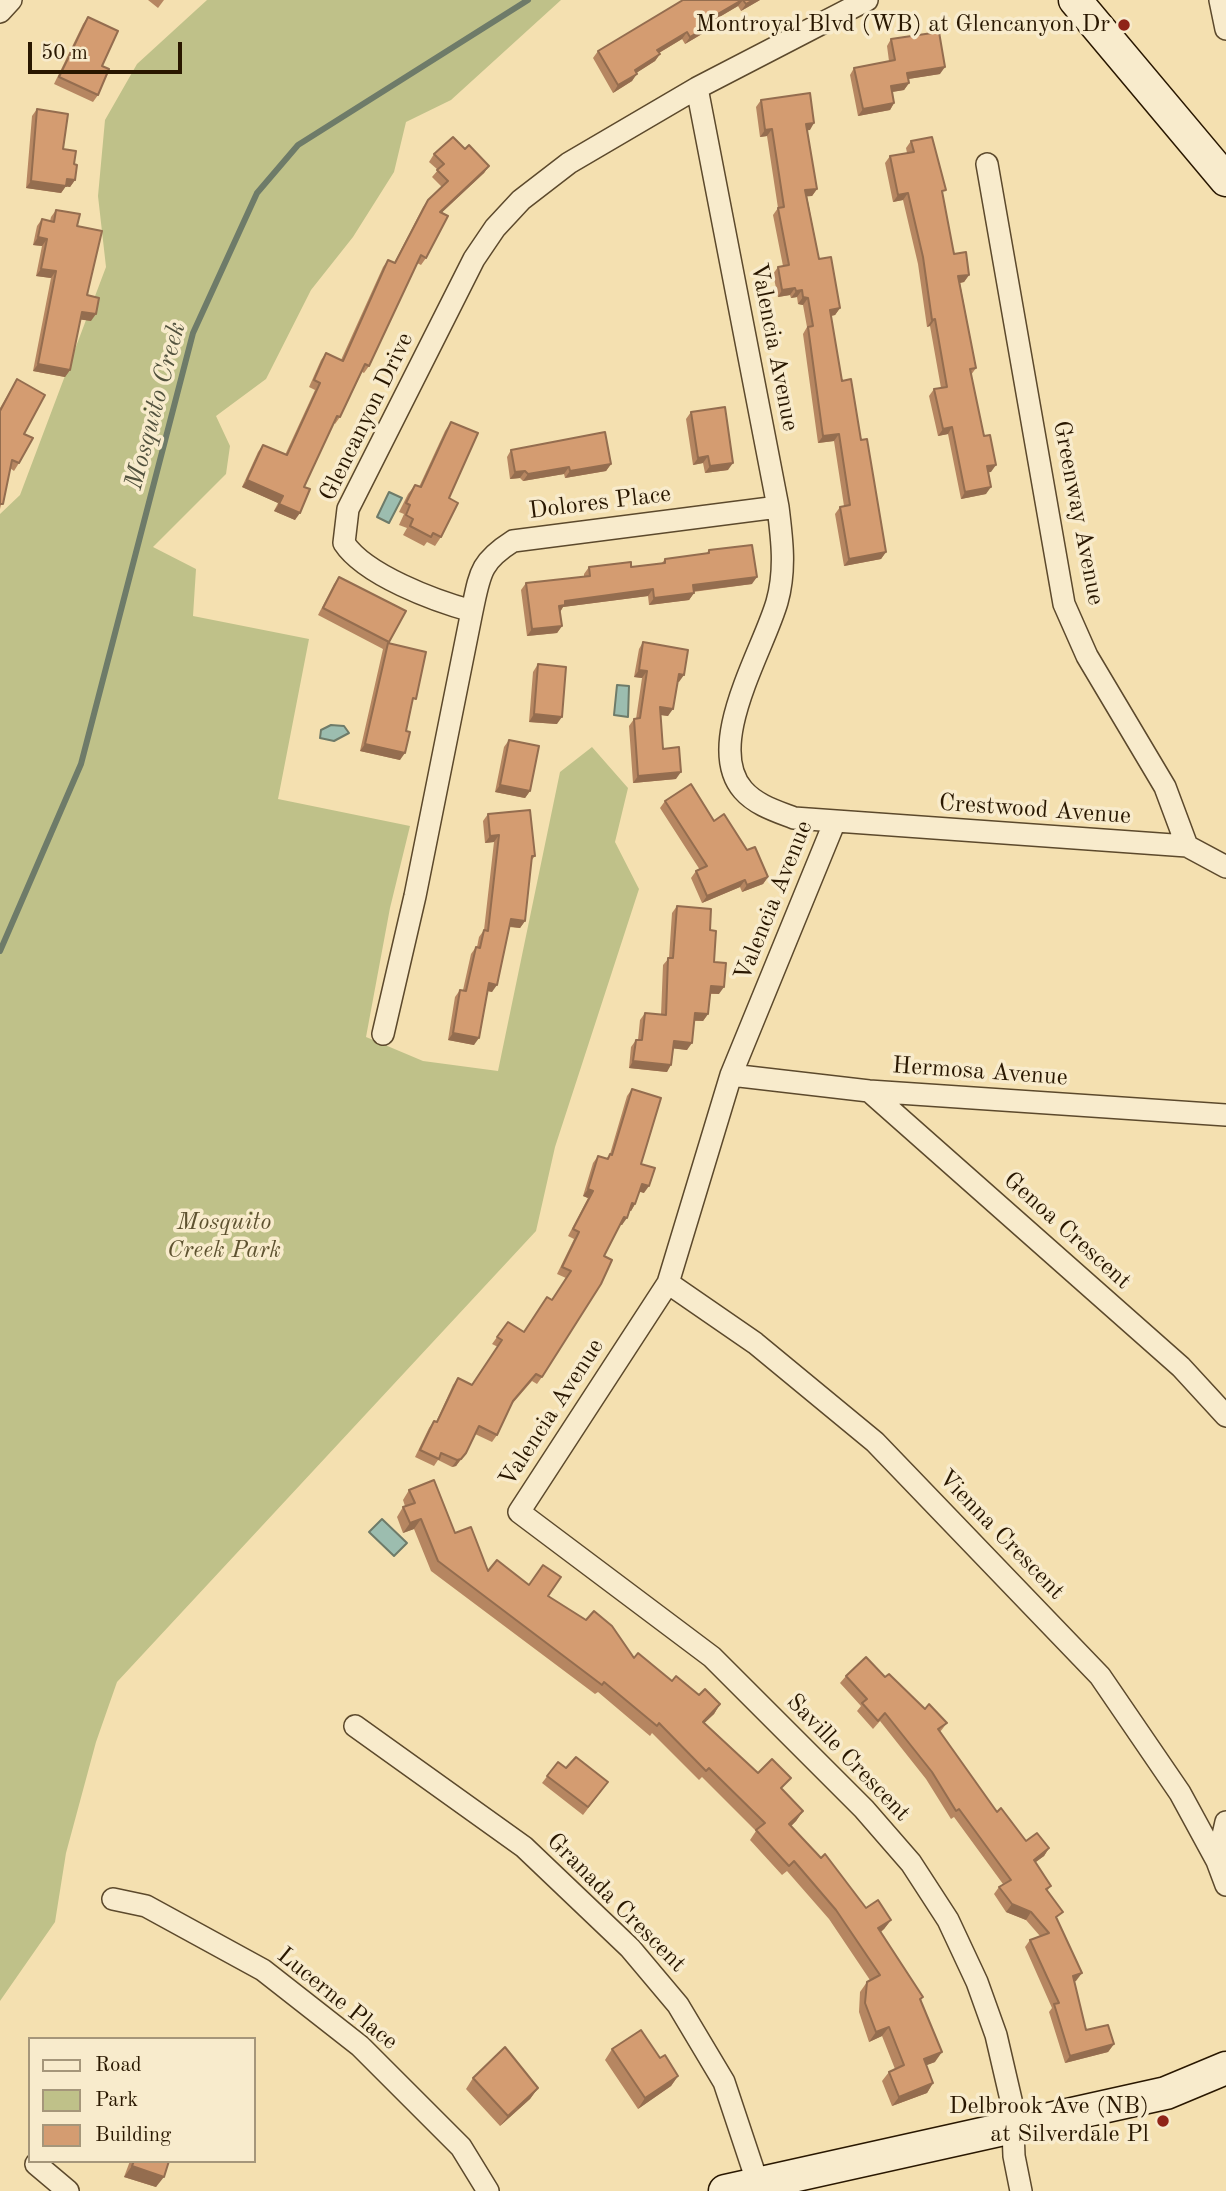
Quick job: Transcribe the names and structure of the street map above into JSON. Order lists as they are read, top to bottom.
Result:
{
  "streets": {
    "street": [
      "Valencia Avenue",
      "Glencanyon Drive",
      "Dolores Place",
      "Greenway Avenue",
      "Crestwood Avenue",
      "Hermosa Avenue",
      "Genoa Crescent",
      "Vienna Crescent",
      "Saville Crescent",
      "Granada Crescent",
      "Lucerne Place"
    ]
  },
  "crossings": [
    ["Valencia Avenue", "Glencanyon Drive"],
    ["Valencia Avenue", "Dolores Place"],
    ["Valencia Avenue", "Crestwood Avenue"],
    ["Valencia Avenue", "Hermosa Avenue"],
    ["Valencia Avenue", "Vienna Crescent"],
    ["Valencia Avenue", "Saville Crescent"],
    ["Glencanyon Drive", "Dolores Place"],
    ["Greenway Avenue", "Crestwood Avenue"],
    ["Hermosa Avenue", "Genoa Crescent"]
  ],
  "water": ["Mosquito Creek"],
  "parks": ["Mosquito Creek Park"],
  "places": ["Montroyal Blvd (WB) at Glencanyon Dr", "Delbrook Ave (NB) at Silverdale Pl"],
  "legend": ["Road", "Park", "Building"],
  "scale_bar": "50 m"
}
